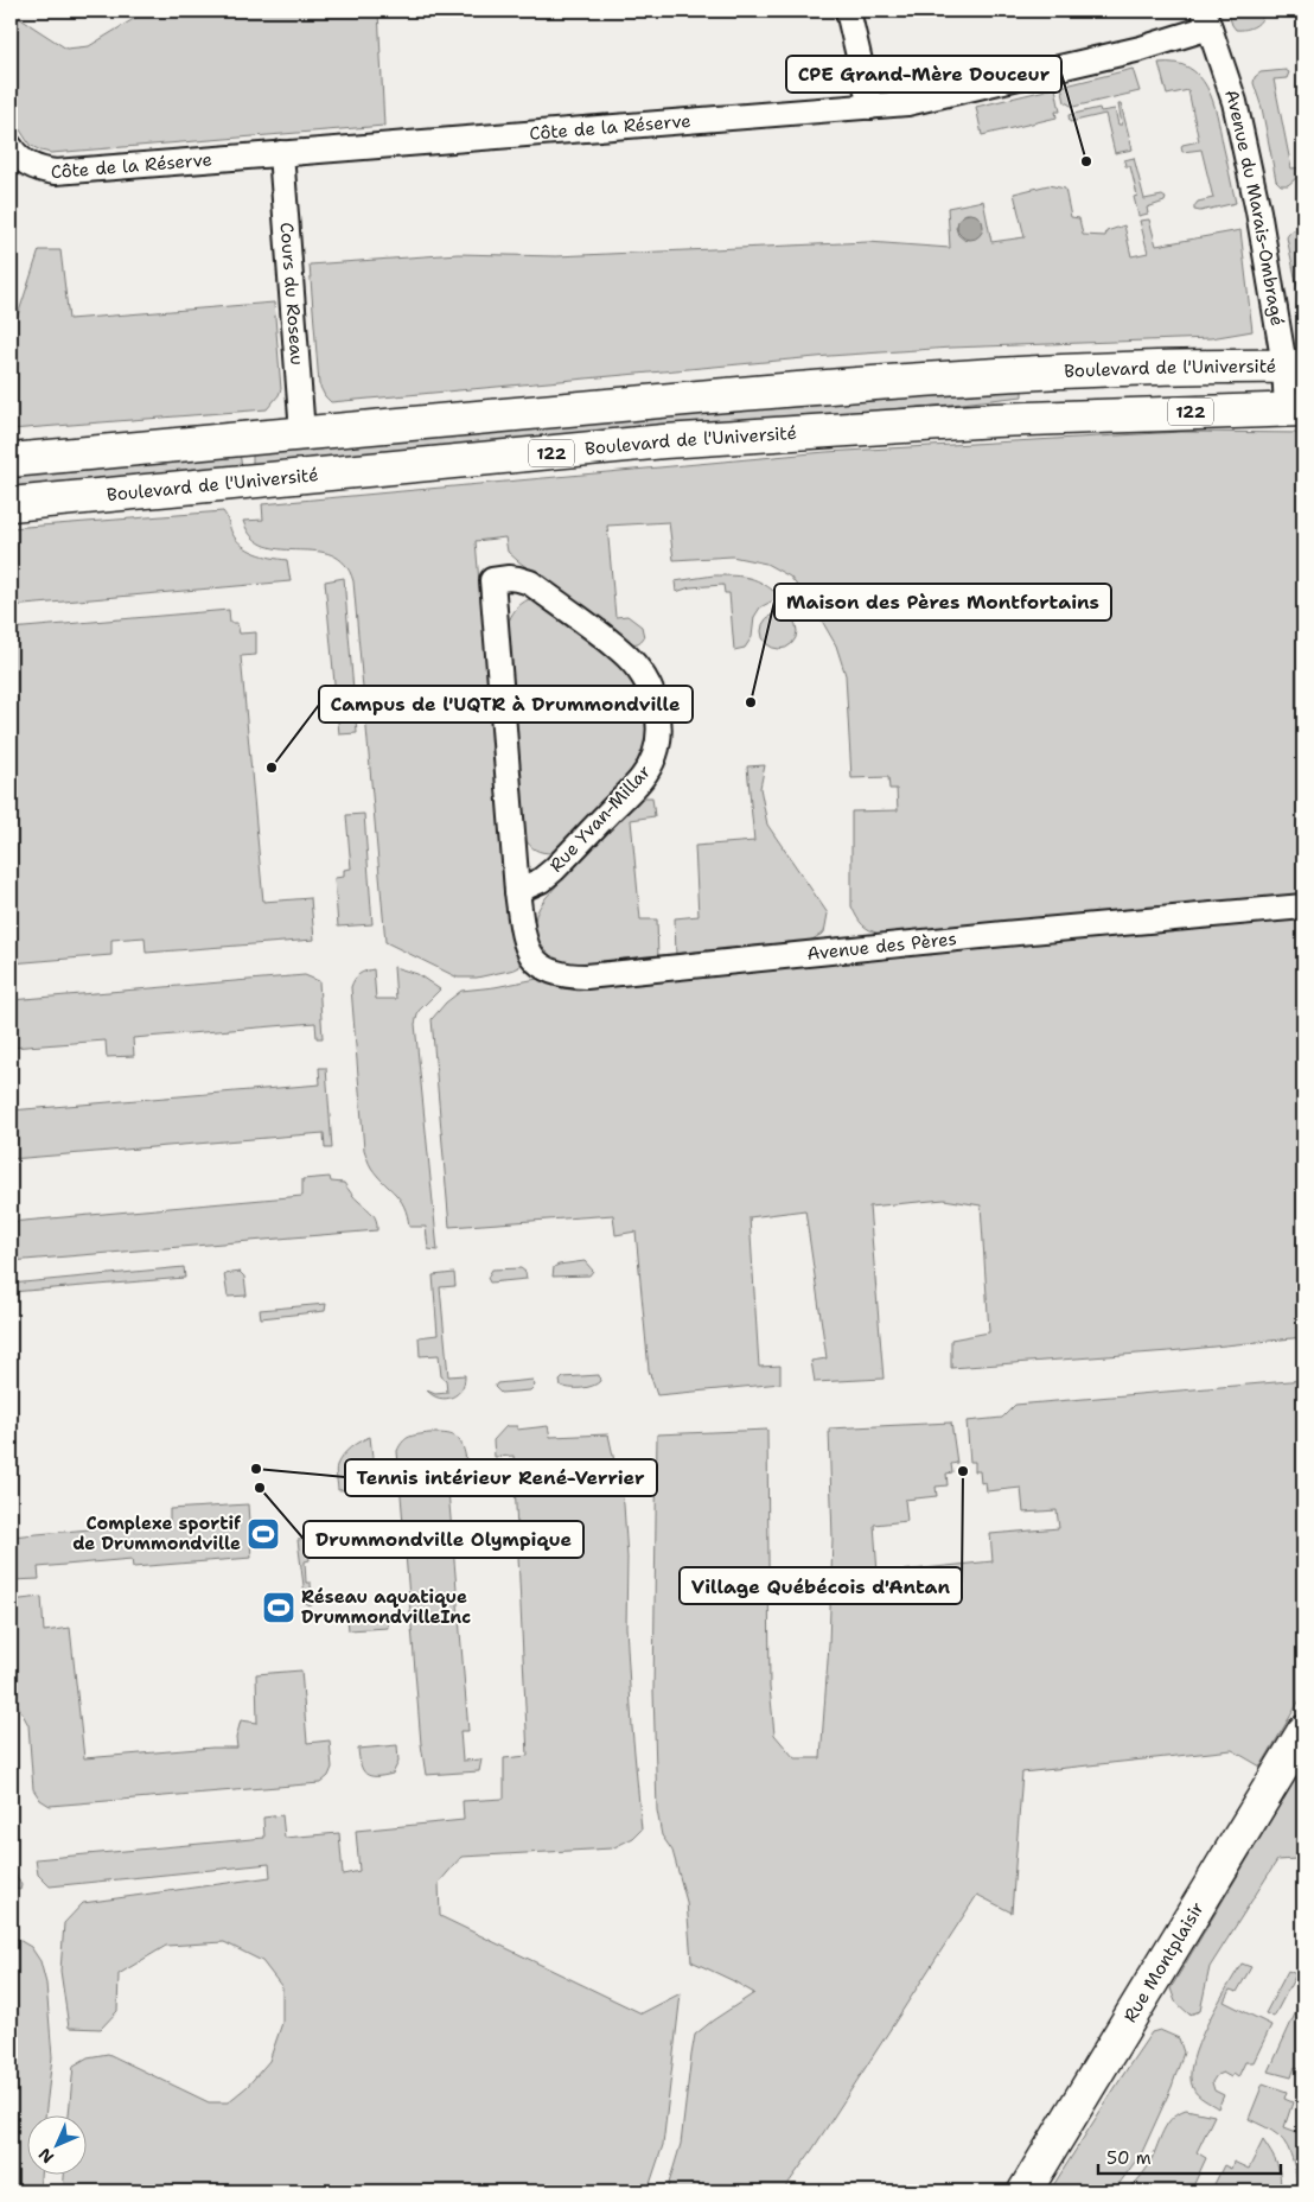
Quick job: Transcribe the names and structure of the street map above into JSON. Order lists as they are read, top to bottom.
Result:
{
  "streets": {
    "main road": ["Boulevard de l'Université", "122", "Rue Montplaisir"],
    "street": [
      "Côte de la Réserve",
      "Avenue du Marais-Ombragé",
      "Cours du Roseau",
      "Rue Yvan-Millar",
      "Avenue des Pères"
    ]
  },
  "crossings": [
    ["Côte de la Réserve", "Avenue du Marais-Ombragé"],
    ["Côte de la Réserve", "Cours du Roseau"],
    ["Avenue du Marais-Ombragé", "Boulevard de l'Université"],
    ["Cours du Roseau", "Boulevard de l'Université"],
    ["Rue Yvan-Millar", "Avenue des Pères"]
  ],
  "places": {
    "other": [
      "CPE Grand-Mère Douceur",
      "Maison des Pères Montfortains",
      "Campus de l'UQTR à Drummondville",
      "Tennis intérieur René-Verrier",
      "Village Québécois d'Antan",
      "Drummondville Olympique"
    ],
    "sports": ["Complexe sportif de Drummondville", "Réseau aquatique DrummondvilleInc"]
  },
  "scale_bar": "50 m",
  "north": "bottom left"
}
